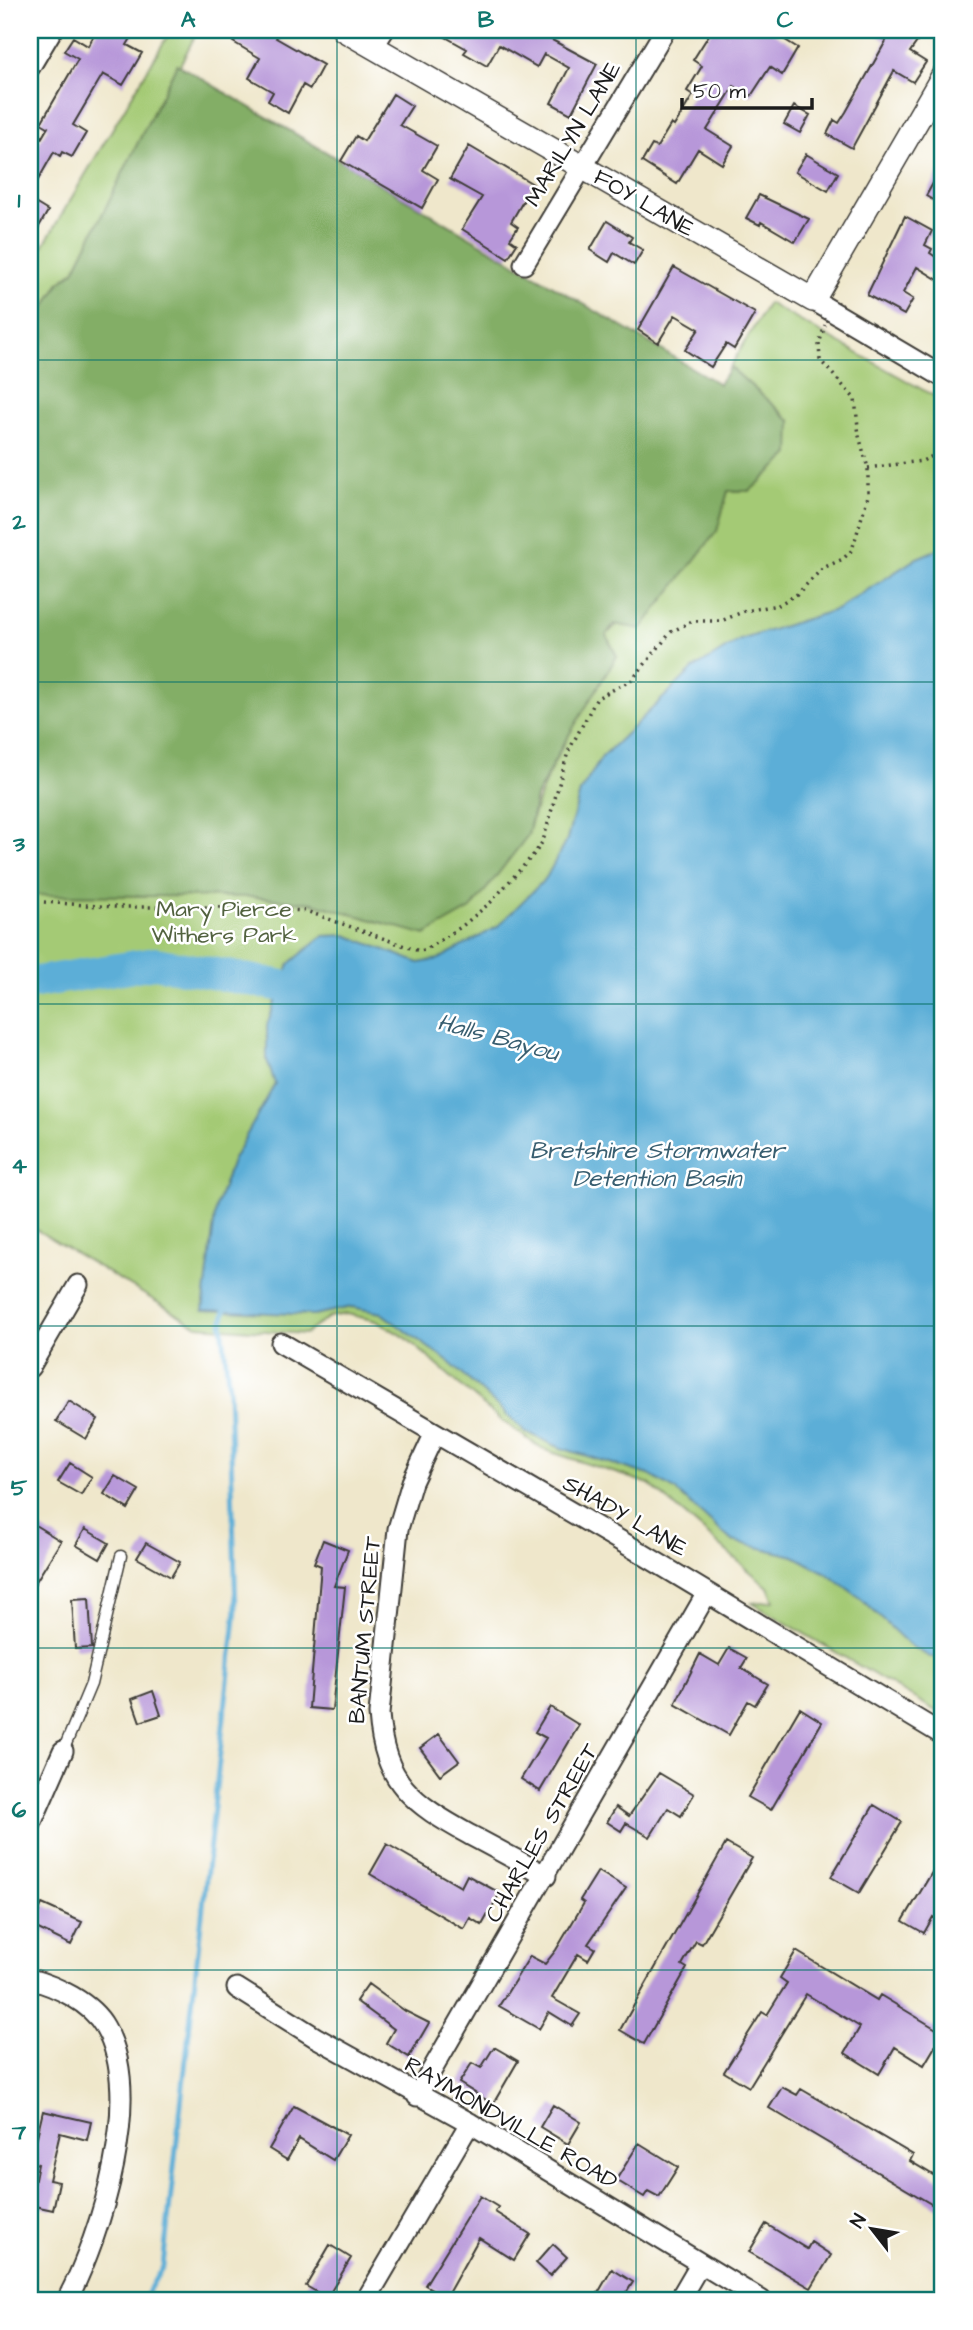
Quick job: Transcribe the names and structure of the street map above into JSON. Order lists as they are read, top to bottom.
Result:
{
  "streets": {
    "street": [
      "MARILYN LANE",
      "FOY LANE",
      "SHADY LANE",
      "BANTUM STREET",
      "CHARLES STREET",
      "RAYMONDVILLE ROAD"
    ]
  },
  "crossings": [
    ["MARILYN LANE", "FOY LANE"],
    ["SHADY LANE", "BANTUM STREET"],
    ["SHADY LANE", "CHARLES STREET"],
    ["BANTUM STREET", "CHARLES STREET"],
    ["CHARLES STREET", "RAYMONDVILLE ROAD"]
  ],
  "water": ["Halls Bayou", "Bretshire Stormwater Detention Basin"],
  "parks": ["Mary Pierce Withers Park"],
  "scale_bar": "50 m",
  "north": "top left",
  "grid": {
    "columns": ["A", "B", "C"],
    "rows": [
      "1",
      "2",
      "3",
      "4",
      "5",
      "6",
      "7"
    ]
  }
}
